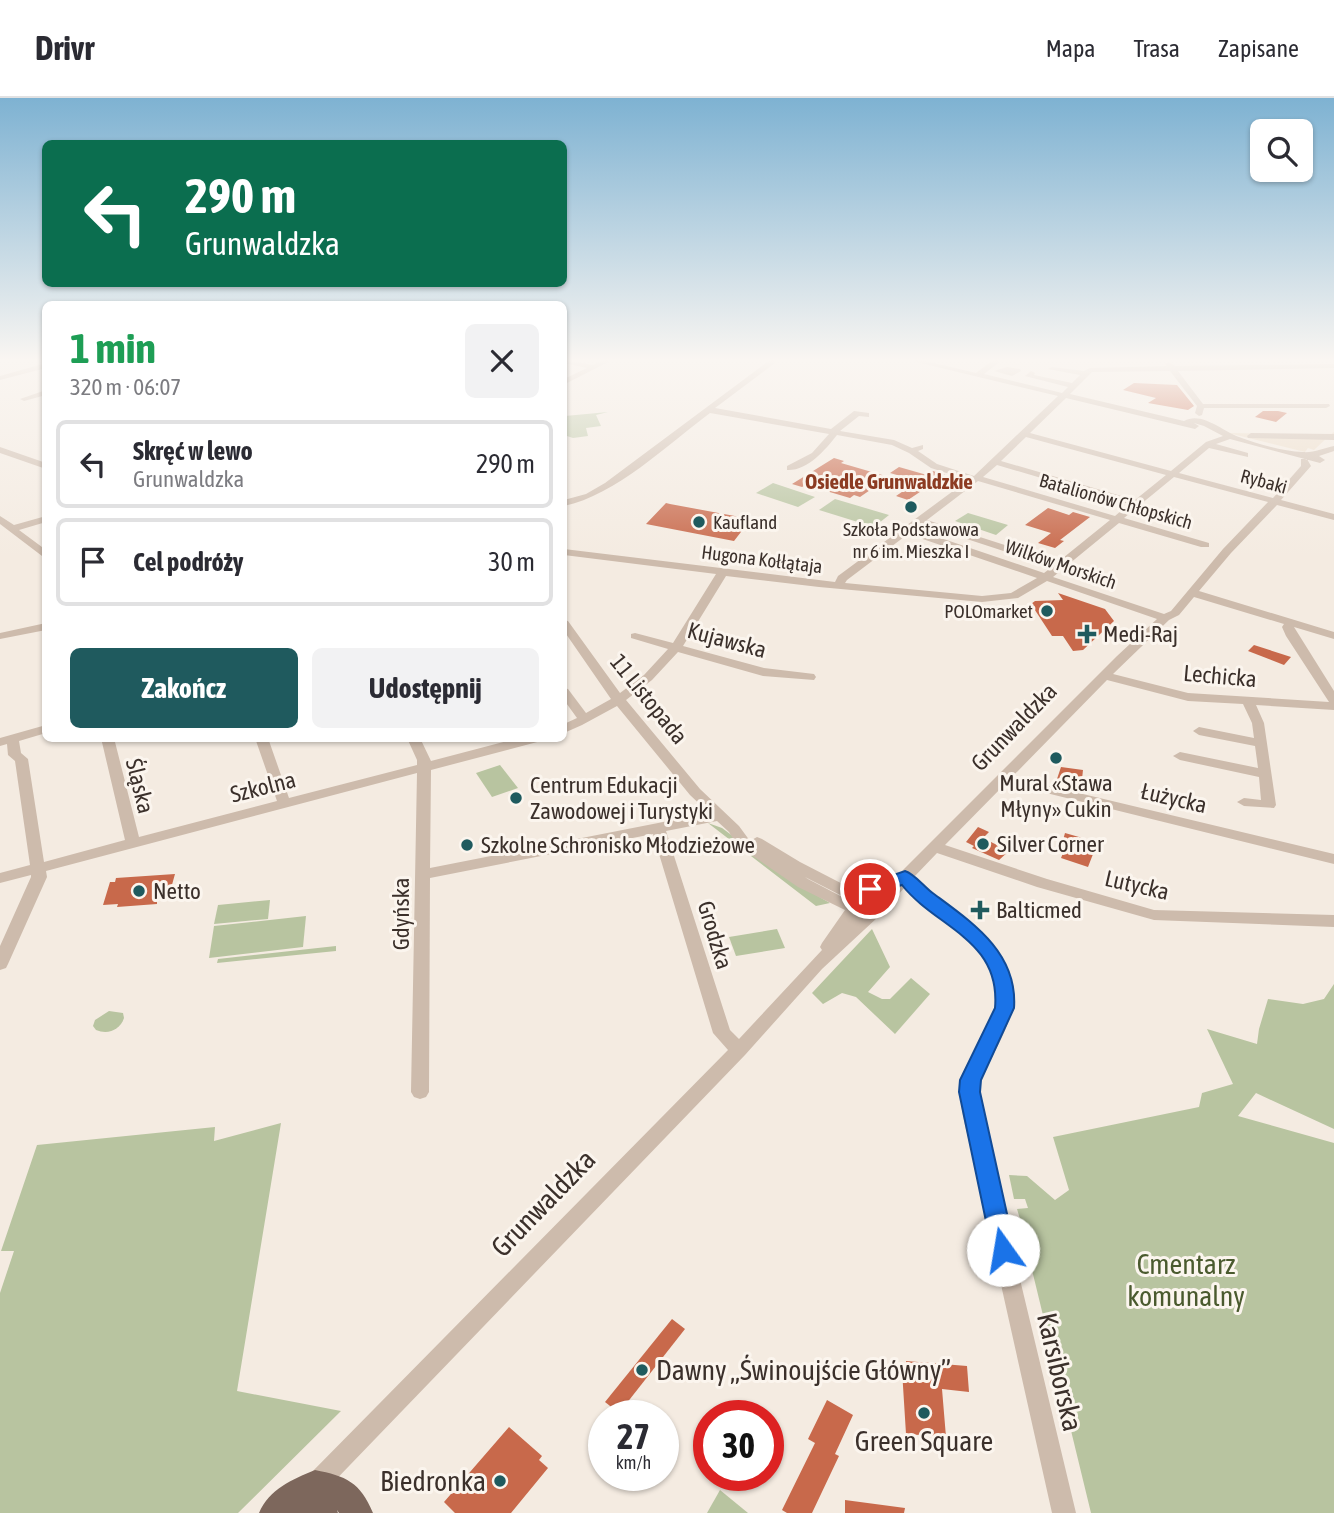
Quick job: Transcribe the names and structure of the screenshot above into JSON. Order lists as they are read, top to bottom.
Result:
{
  "streets": {
    "street": [
      "Rybaki",
      "Batalionów Chłopskich",
      "Hugona Kołłątaja",
      "Wilków Morskich",
      "Kujawska",
      "Lechicka",
      "11 Listopada",
      "Grunwaldzka",
      "Śląska",
      "Szkolna",
      "Łużycka",
      "Lutycka",
      "Gdyńska",
      "Grodzka",
      "Karsiborska"
    ]
  },
  "crossings": [
    ["Rybaki", "Grunwaldzka"],
    ["Hugona Kołłątaja", "Wilków Morskich"],
    ["Wilków Morskich", "Grunwaldzka"],
    ["Lechicka", "Grunwaldzka"],
    ["11 Listopada", "Grunwaldzka"],
    ["Grunwaldzka", "Łużycka"],
    ["Grunwaldzka", "Lutycka"],
    ["Grunwaldzka", "Grodzka"],
    ["Grunwaldzka", "Karsiborska"],
    ["Śląska", "Szkolna"],
    ["Szkolna", "Gdyńska"]
  ],
  "districts": ["Osiedle Grunwaldzkie"],
  "parks": ["Cmentarz komunalny"],
  "places": {
    "other": [
      "Szkoła Podstawowa nr 6 im. Mieszka I",
      "Kaufland",
      "POLOmarket",
      "Mural «Stawa Młyny» Cukin",
      "Centrum Edukacji Zawodowej i Turystyki",
      "Silver Corner",
      "Szkolne Schronisko Młodzieżowe",
      "Netto",
      "Dawny „Świnoujście Główny”",
      "Green Square",
      "Biedronka"
    ],
    "health": ["Medi-Raj", "Balticmed"]
  },
  "page": {
    "header": "Drivr",
    "nav": ["Mapa", "Trasa", "Zapisane"],
    "turn": ["290 m", "Grunwaldzka"],
    "heading": ["1 min", "320 m · 06:07"],
    "list": [
      {
        "name": "Skręć w lewo",
        "note": "Grunwaldzka",
        "value": "290 m"
      },
      {
        "name": "Cel podróży",
        "value": "30 m"
      }
    ],
    "buttons": ["Zakończ", "Udostępnij"],
    "speed": "27 km/h",
    "limit": "30"
  }
}
